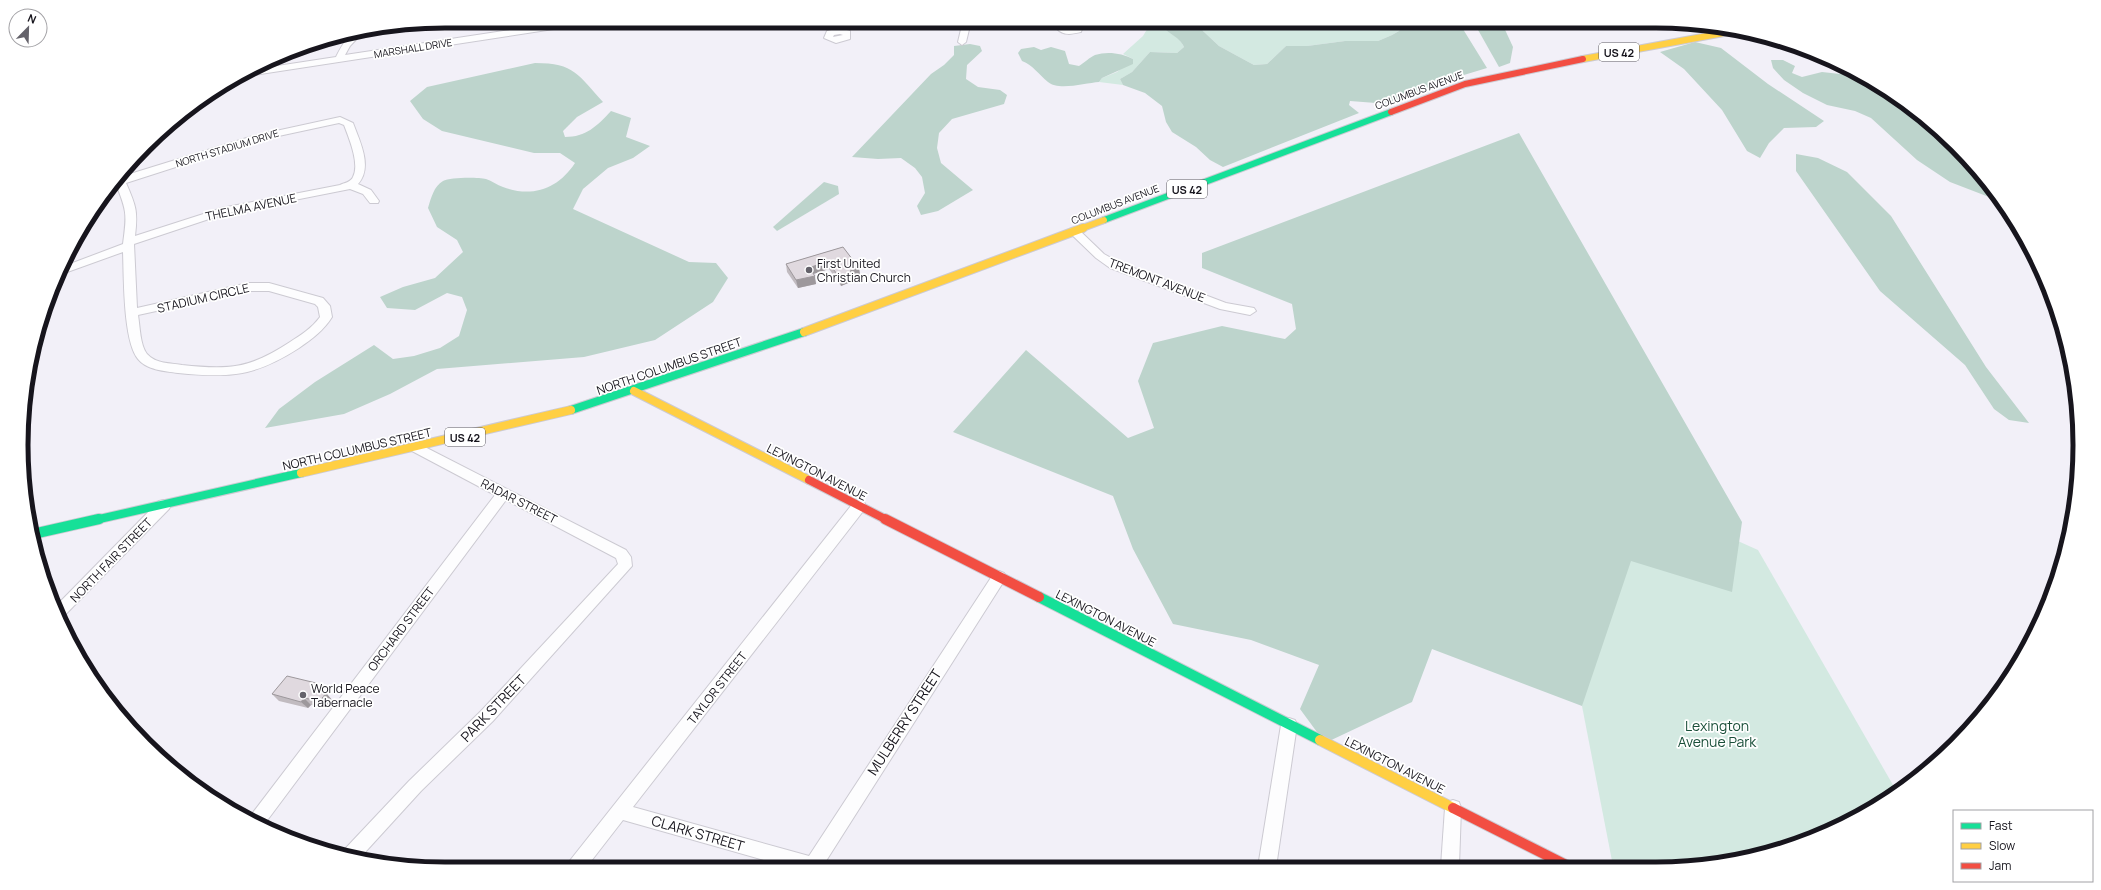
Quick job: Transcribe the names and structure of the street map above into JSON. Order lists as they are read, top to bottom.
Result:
{
  "streets": {
    "main road": [
      "US 42",
      "COLUMBUS AVENUE",
      "NORTH COLUMBUS STREET",
      "LEXINGTON AVENUE"
    ],
    "street": [
      "MARSHALL DRIVE",
      "NORTH STADIUM DRIVE",
      "THELMA AVENUE",
      "TREMONT AVENUE",
      "STADIUM CIRCLE",
      "RADAR STREET",
      "NORTH FAIR STREET",
      "ORCHARD STREET",
      "TAYLOR STREET",
      "PARK STREET",
      "MULBERRY STREET",
      "CLARK STREET"
    ]
  },
  "crossings": [
    ["COLUMBUS AVENUE", "TREMONT AVENUE"],
    ["COLUMBUS AVENUE", "NORTH COLUMBUS STREET"],
    ["NORTH STADIUM DRIVE", "THELMA AVENUE"],
    ["NORTH COLUMBUS STREET", "LEXINGTON AVENUE"],
    ["NORTH COLUMBUS STREET", "RADAR STREET"],
    ["NORTH COLUMBUS STREET", "NORTH FAIR STREET"],
    ["LEXINGTON AVENUE", "TAYLOR STREET"],
    ["LEXINGTON AVENUE", "MULBERRY STREET"],
    ["RADAR STREET", "ORCHARD STREET"],
    ["RADAR STREET", "PARK STREET"],
    ["TAYLOR STREET", "CLARK STREET"]
  ],
  "parks": ["Lexington Avenue Park"],
  "places": ["First United Christian Church", "World Peace Tabernacle"],
  "legend": ["Fast", "Slow", "Jam"],
  "north": "top right"
}
